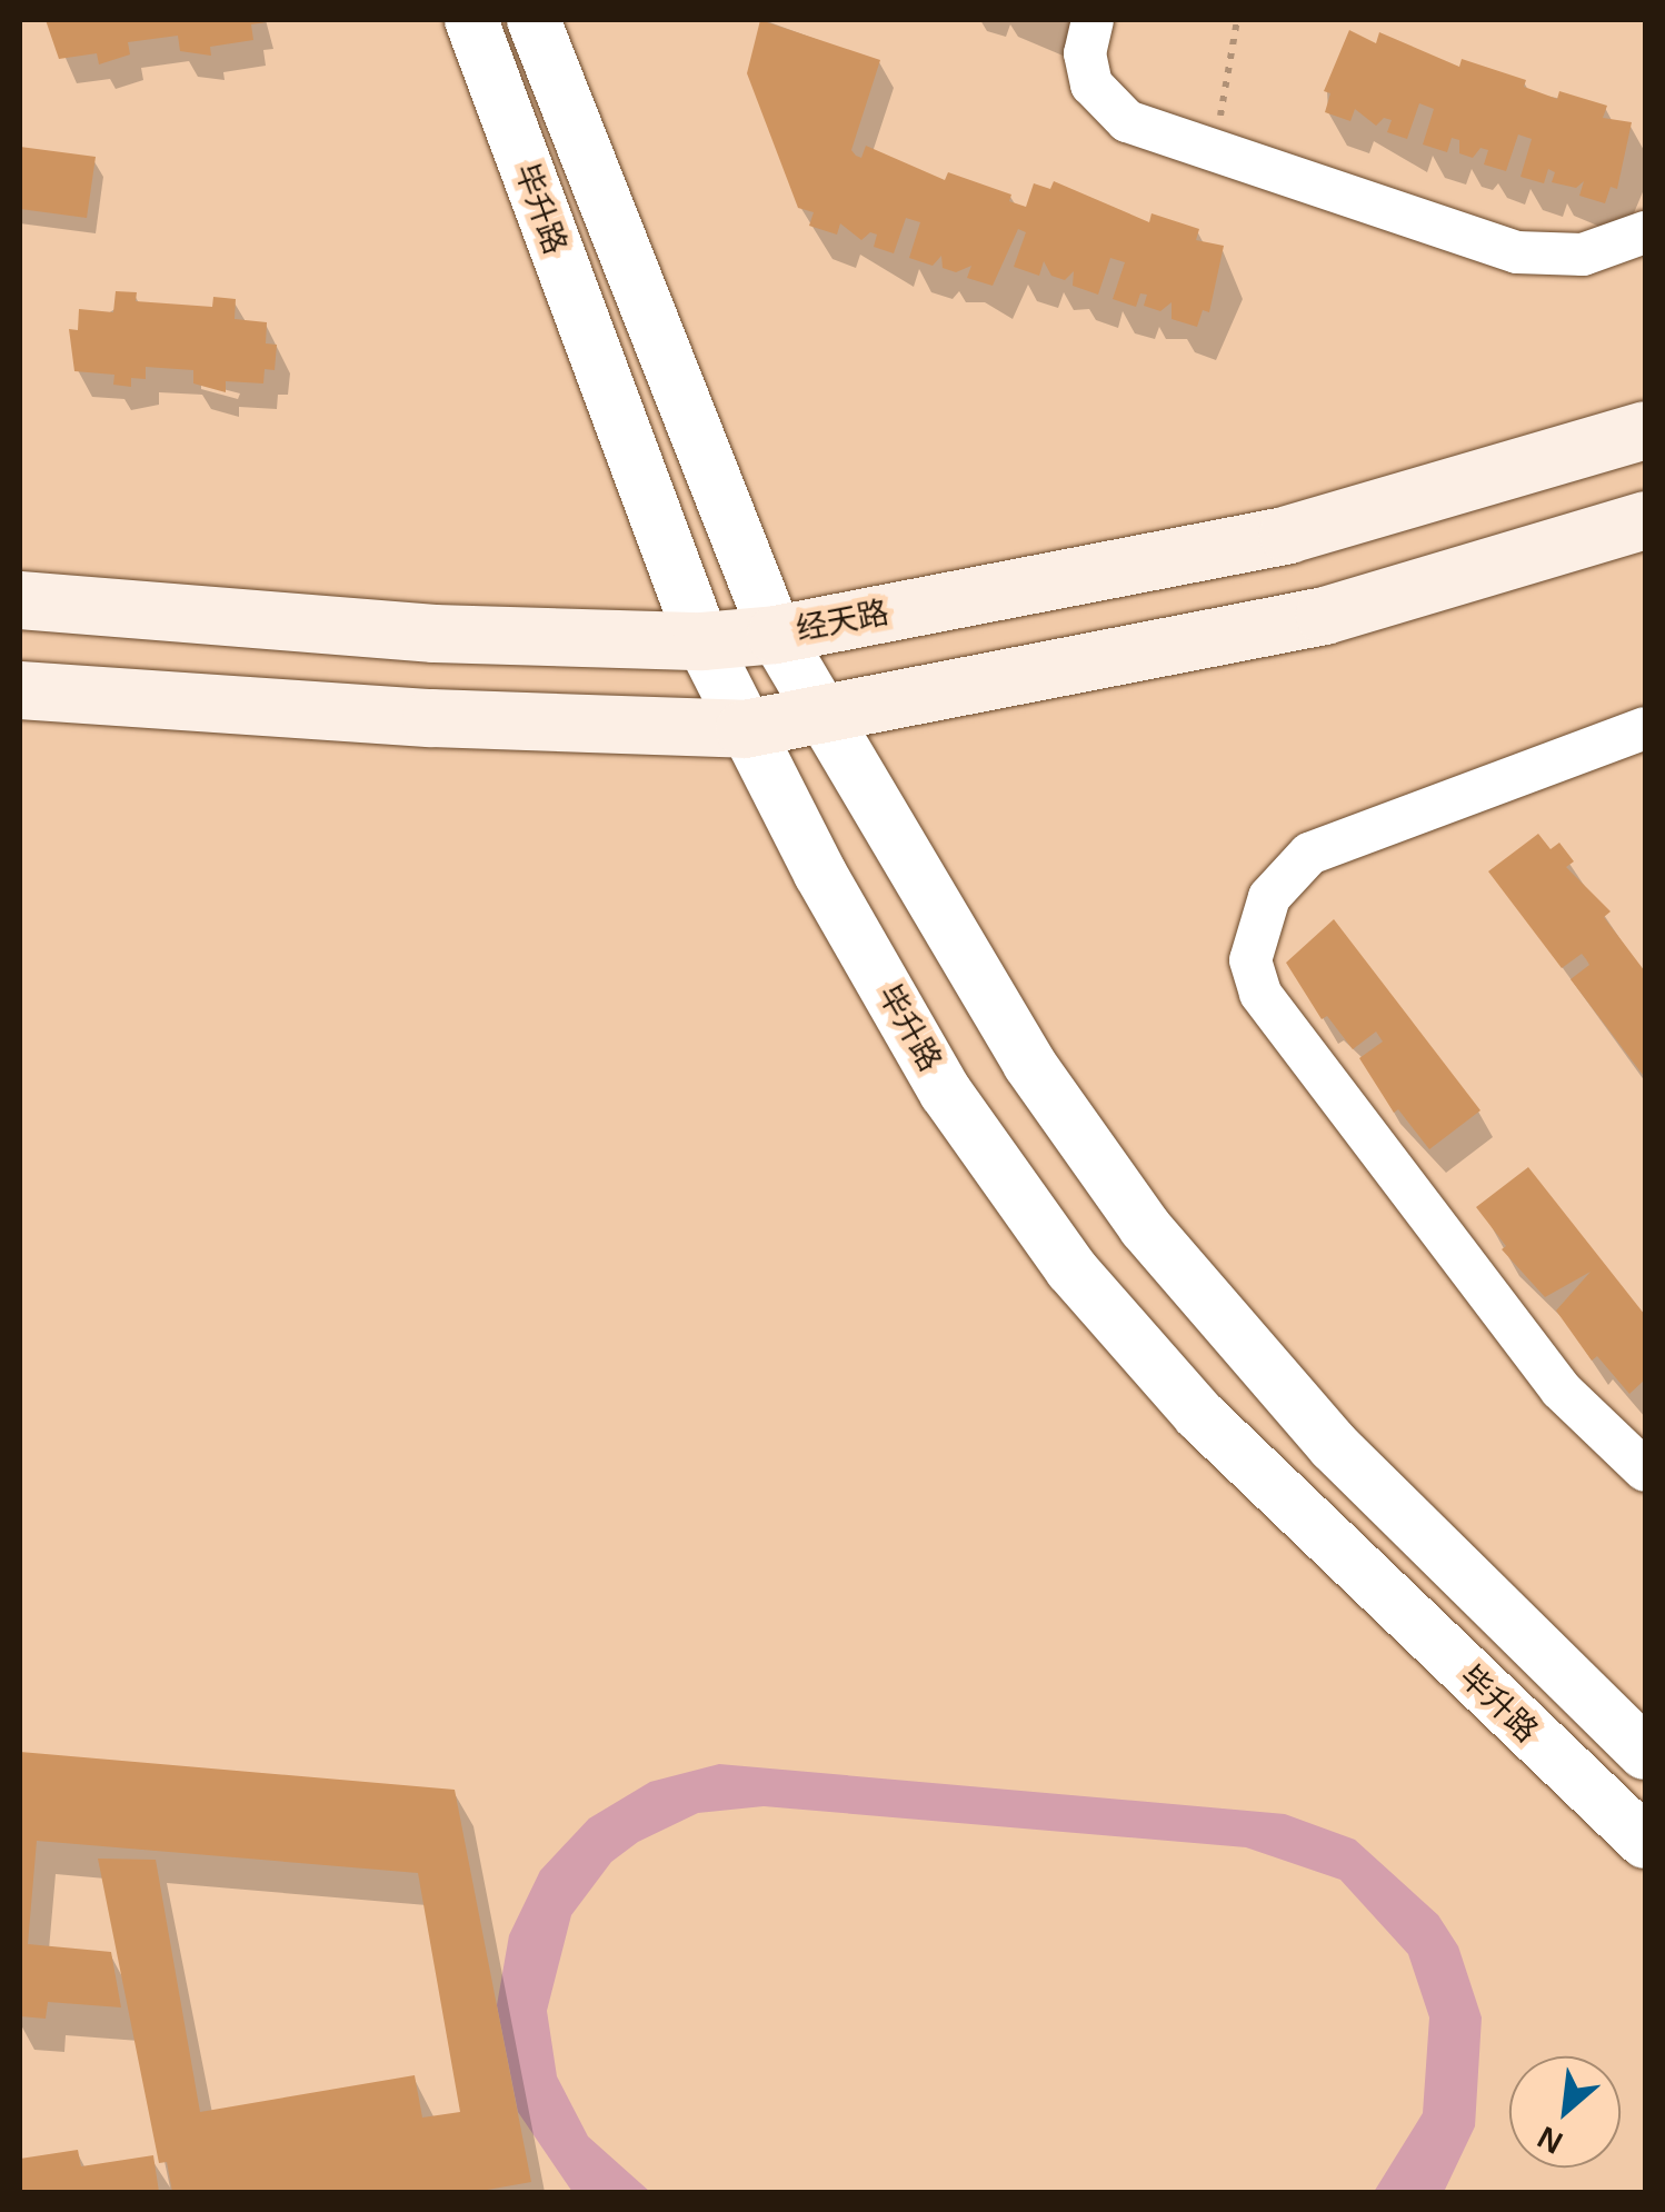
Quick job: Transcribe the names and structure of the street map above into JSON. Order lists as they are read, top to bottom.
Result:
{
  "streets": {
    "main road": ["经天路"],
    "street": ["毕升路"]
  },
  "crossings": [
    ["毕升路", "经天路"]
  ],
  "north": "bottom left"
}
